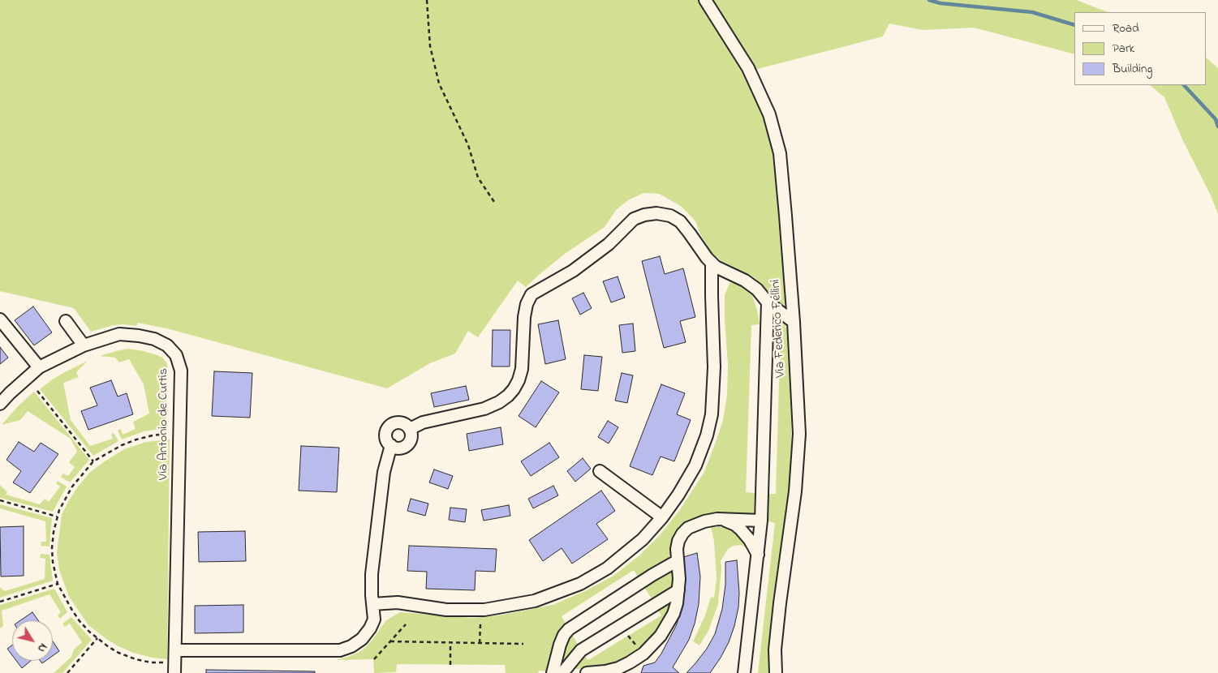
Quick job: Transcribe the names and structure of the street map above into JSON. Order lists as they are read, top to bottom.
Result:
{
  "streets": {
    "street": ["Via Federico Fellini", "Via Antonio de Curtis"]
  },
  "legend": ["Road", "Park", "Building"],
  "north": "bottom right"
}
